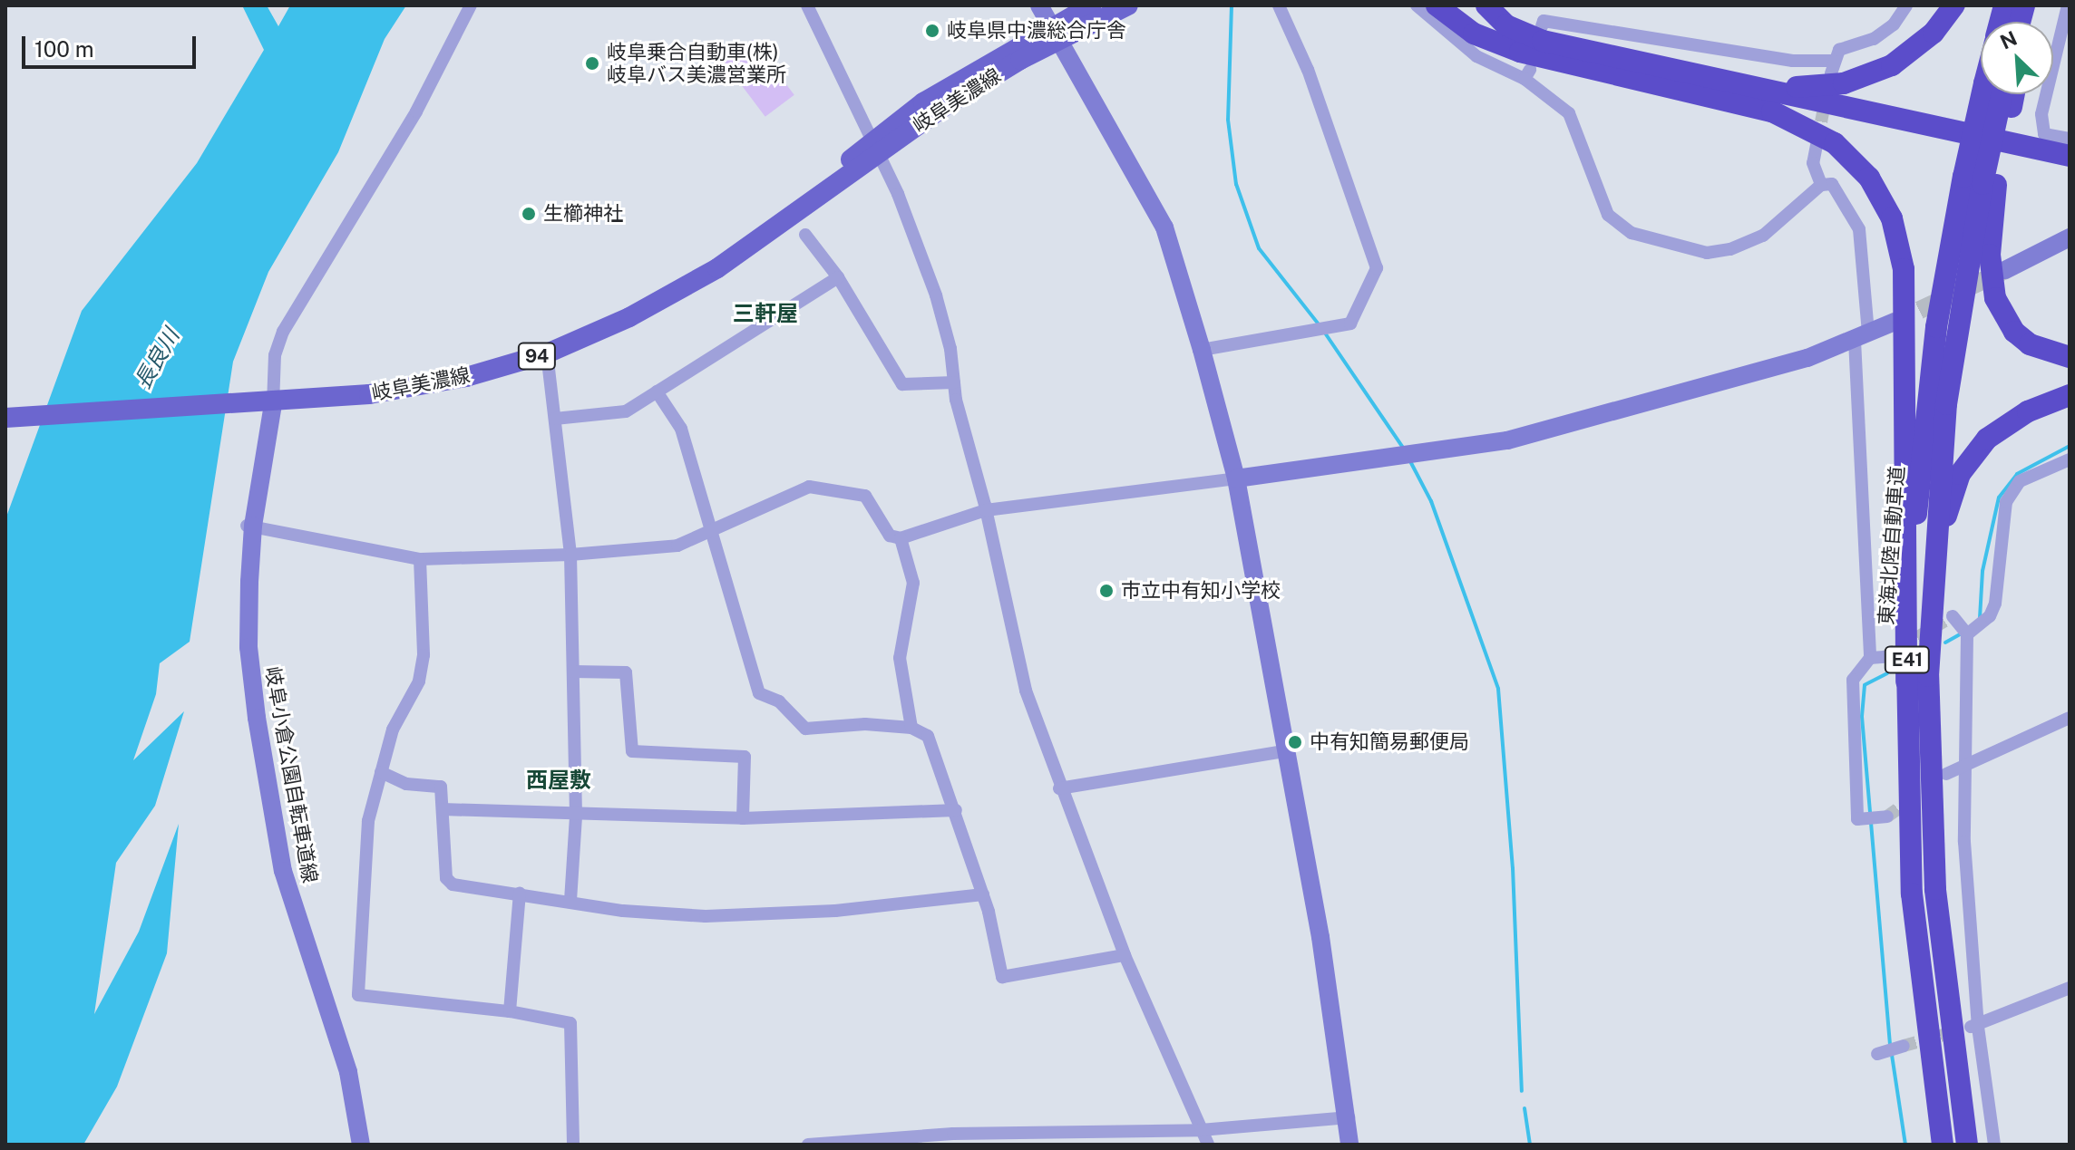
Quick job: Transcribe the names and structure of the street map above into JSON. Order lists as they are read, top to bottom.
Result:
{
  "streets": {
    "highway": ["東海北陸自動車道", "E41"],
    "main road": ["岐阜美濃線", "94"],
    "street": ["岐阜小倉公園自転車道線"]
  },
  "crossings": [
    ["岐阜美濃線", "岐阜小倉公園自転車道線"]
  ],
  "districts": ["三軒屋", "西屋敷"],
  "water": ["長良川"],
  "places": [
    "岐阜県中濃総合庁舎",
    "岐阜乗合自動車(株) 岐阜バス美濃営業所",
    "生櫛神社",
    "市立中有知小学校",
    "中有知簡易郵便局"
  ],
  "scale_bar": "100 m",
  "north": "top left"
}
